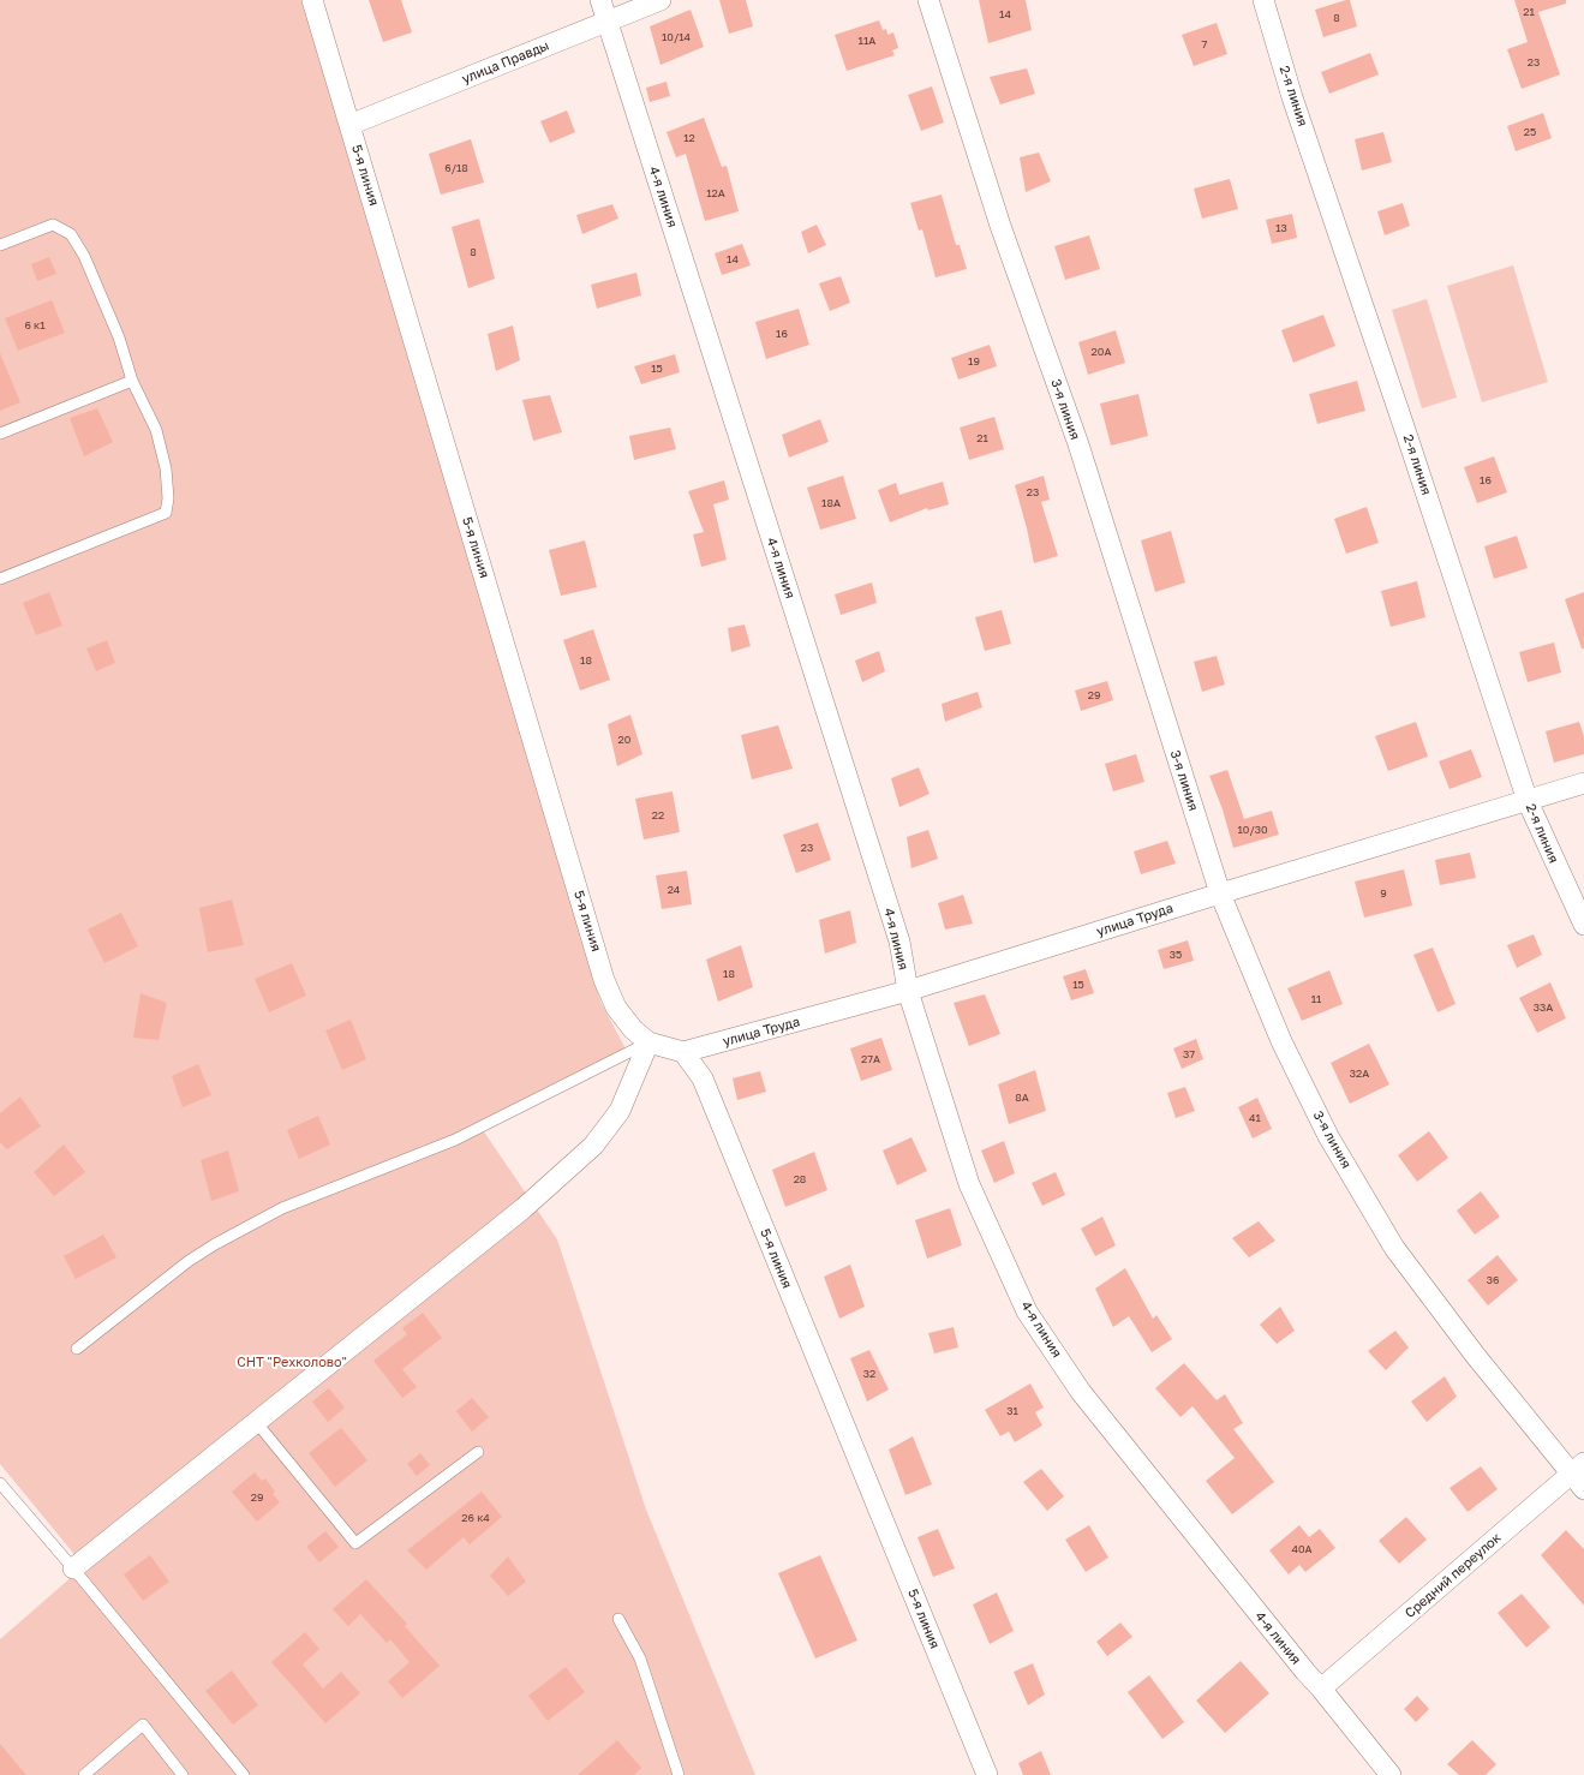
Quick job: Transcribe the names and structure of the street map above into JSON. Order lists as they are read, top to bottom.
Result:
{
  "streets": {
    "street": [
      "улица Правды",
      "2-я линия",
      "5-я линия",
      "4-я линия",
      "3-я линия",
      "улица Труда",
      "Средний переулок"
    ]
  },
  "crossings": [
    ["улица Правды", "5-я линия"],
    ["улица Правды", "4-я линия"],
    ["2-я линия", "улица Труда"],
    ["5-я линия", "улица Труда"],
    ["4-я линия", "улица Труда"],
    ["4-я линия", "Средний переулок"],
    ["3-я линия", "улица Труда"],
    ["3-я линия", "Средний переулок"]
  ],
  "parks": ["СНТ \"Рехколово\""],
  "house_numbers": [
    "21",
    "14",
    "8",
    "10/14",
    "11А",
    "7",
    "23",
    "25",
    "12",
    "6/18",
    "12А",
    "13",
    "8",
    "14",
    "6 к1",
    "16",
    "20А",
    "19",
    "15",
    "21",
    "16",
    "23",
    "18А",
    "18",
    "29",
    "20",
    "22",
    "10/30",
    "23",
    "24",
    "9",
    "35",
    "18",
    "15",
    "11",
    "33А",
    "37",
    "27А",
    "32А",
    "8А",
    "41",
    "28",
    "36",
    "32",
    "31",
    "29",
    "26 к4",
    "40А"
  ]
}
